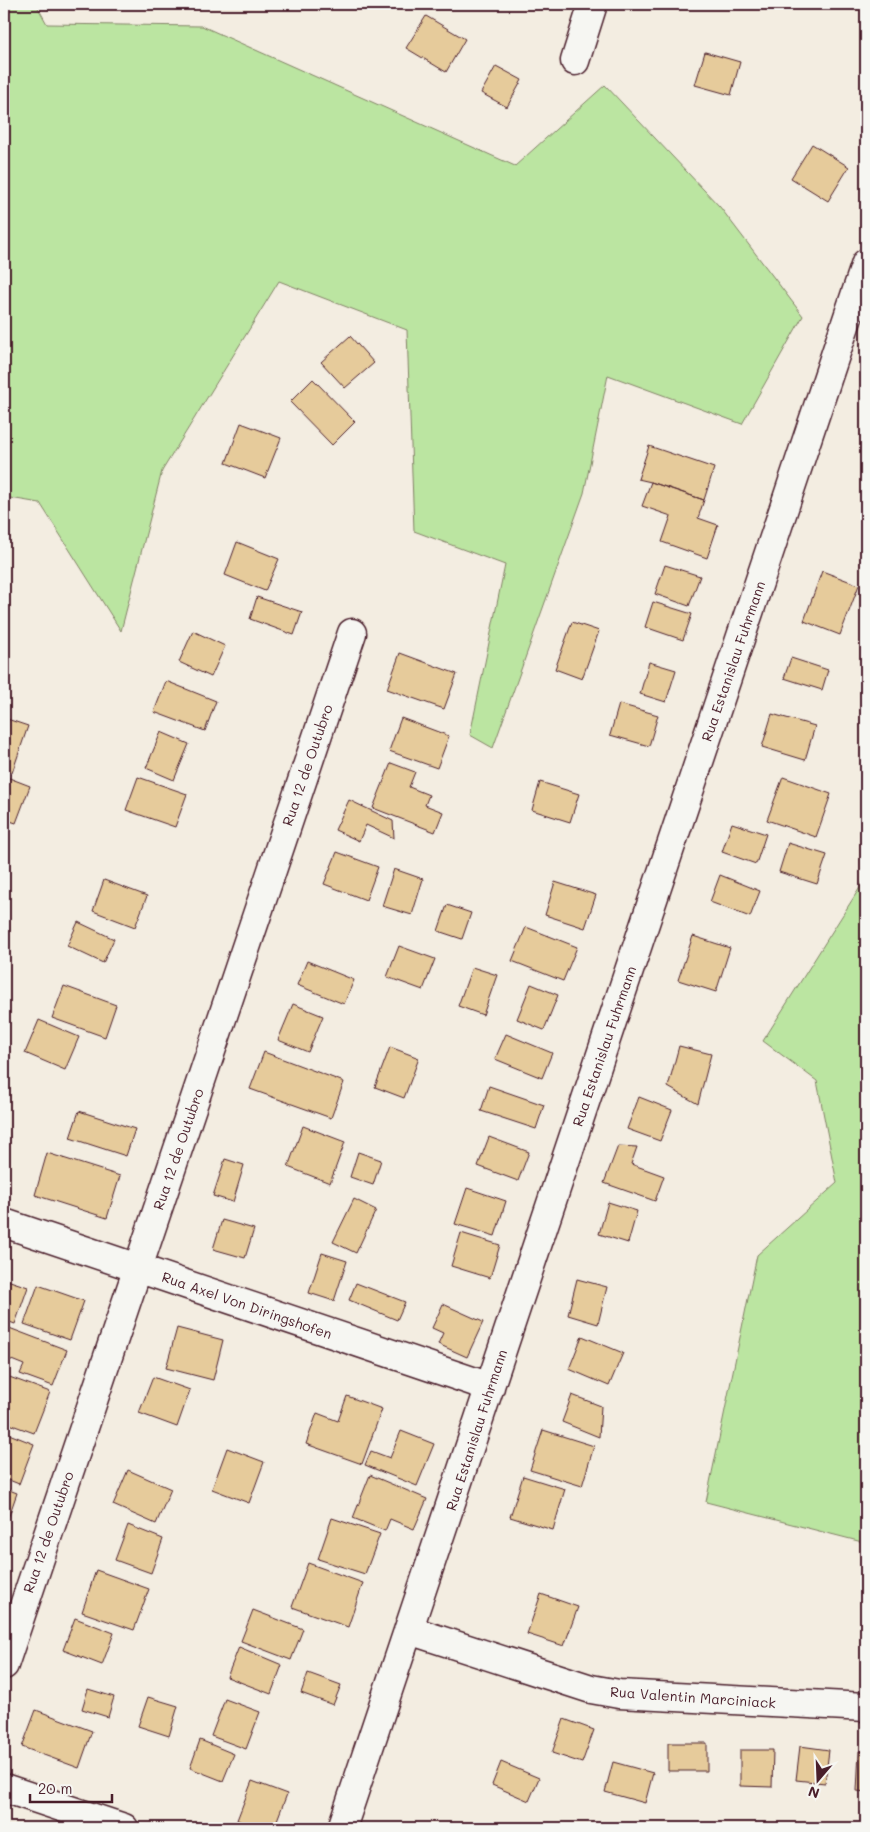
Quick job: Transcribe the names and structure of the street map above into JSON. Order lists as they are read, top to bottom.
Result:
{
  "streets": {
    "street": [
      "Rua Estanislau Fuhrmann",
      "Rua 12 de Outubro",
      "Rua Axel Von Diringshofen",
      "Rua Valentin Marciniack"
    ]
  },
  "crossings": [
    ["Rua Estanislau Fuhrmann", "Rua Axel Von Diringshofen"],
    ["Rua Estanislau Fuhrmann", "Rua Valentin Marciniack"],
    ["Rua 12 de Outubro", "Rua Axel Von Diringshofen"]
  ],
  "scale_bar": "20 m",
  "north": "bottom"
}
